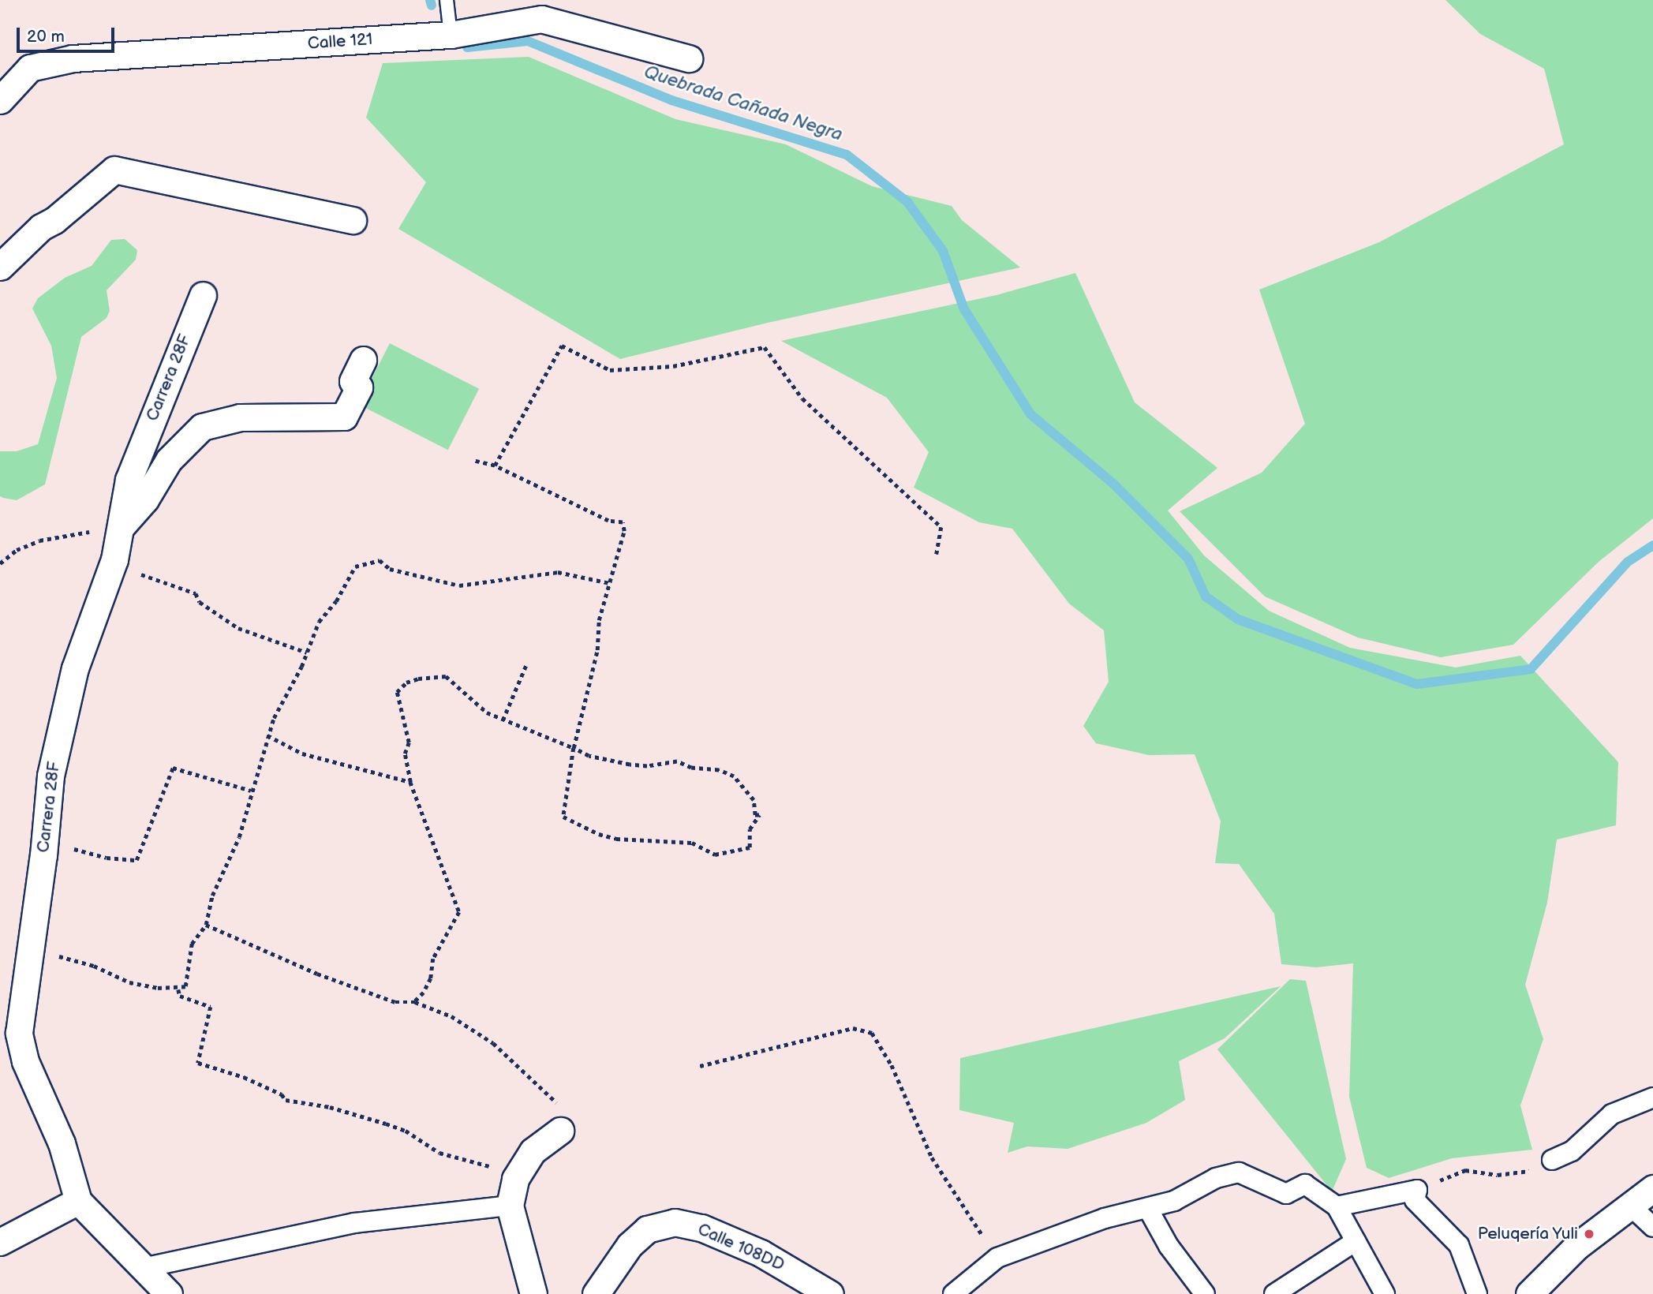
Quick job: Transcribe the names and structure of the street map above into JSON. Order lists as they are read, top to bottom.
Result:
{
  "streets": {
    "street": ["Calle 121", "Carrera 28F", "Calle 108DD"]
  },
  "water": ["Quebrada Cañada Negra"],
  "places": ["Peluqería Yuli"],
  "scale_bar": "20 m"
}
